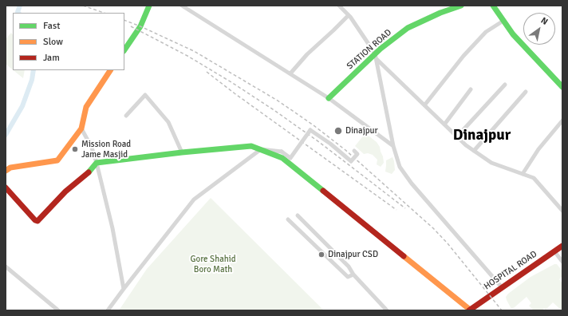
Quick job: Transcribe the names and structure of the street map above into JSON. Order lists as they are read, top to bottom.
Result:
{
  "streets": {
    "main road": ["STATION ROAD", "HOSPITAL ROAD"]
  },
  "districts": ["Dinajpur"],
  "parks": ["Gore Shahid Boro Math"],
  "places": ["Dinajpur", "Mission Road Jame Masjid", "Dinajpur CSD"],
  "legend": ["Fast", "Slow", "Jam"],
  "north": "top right"
}
